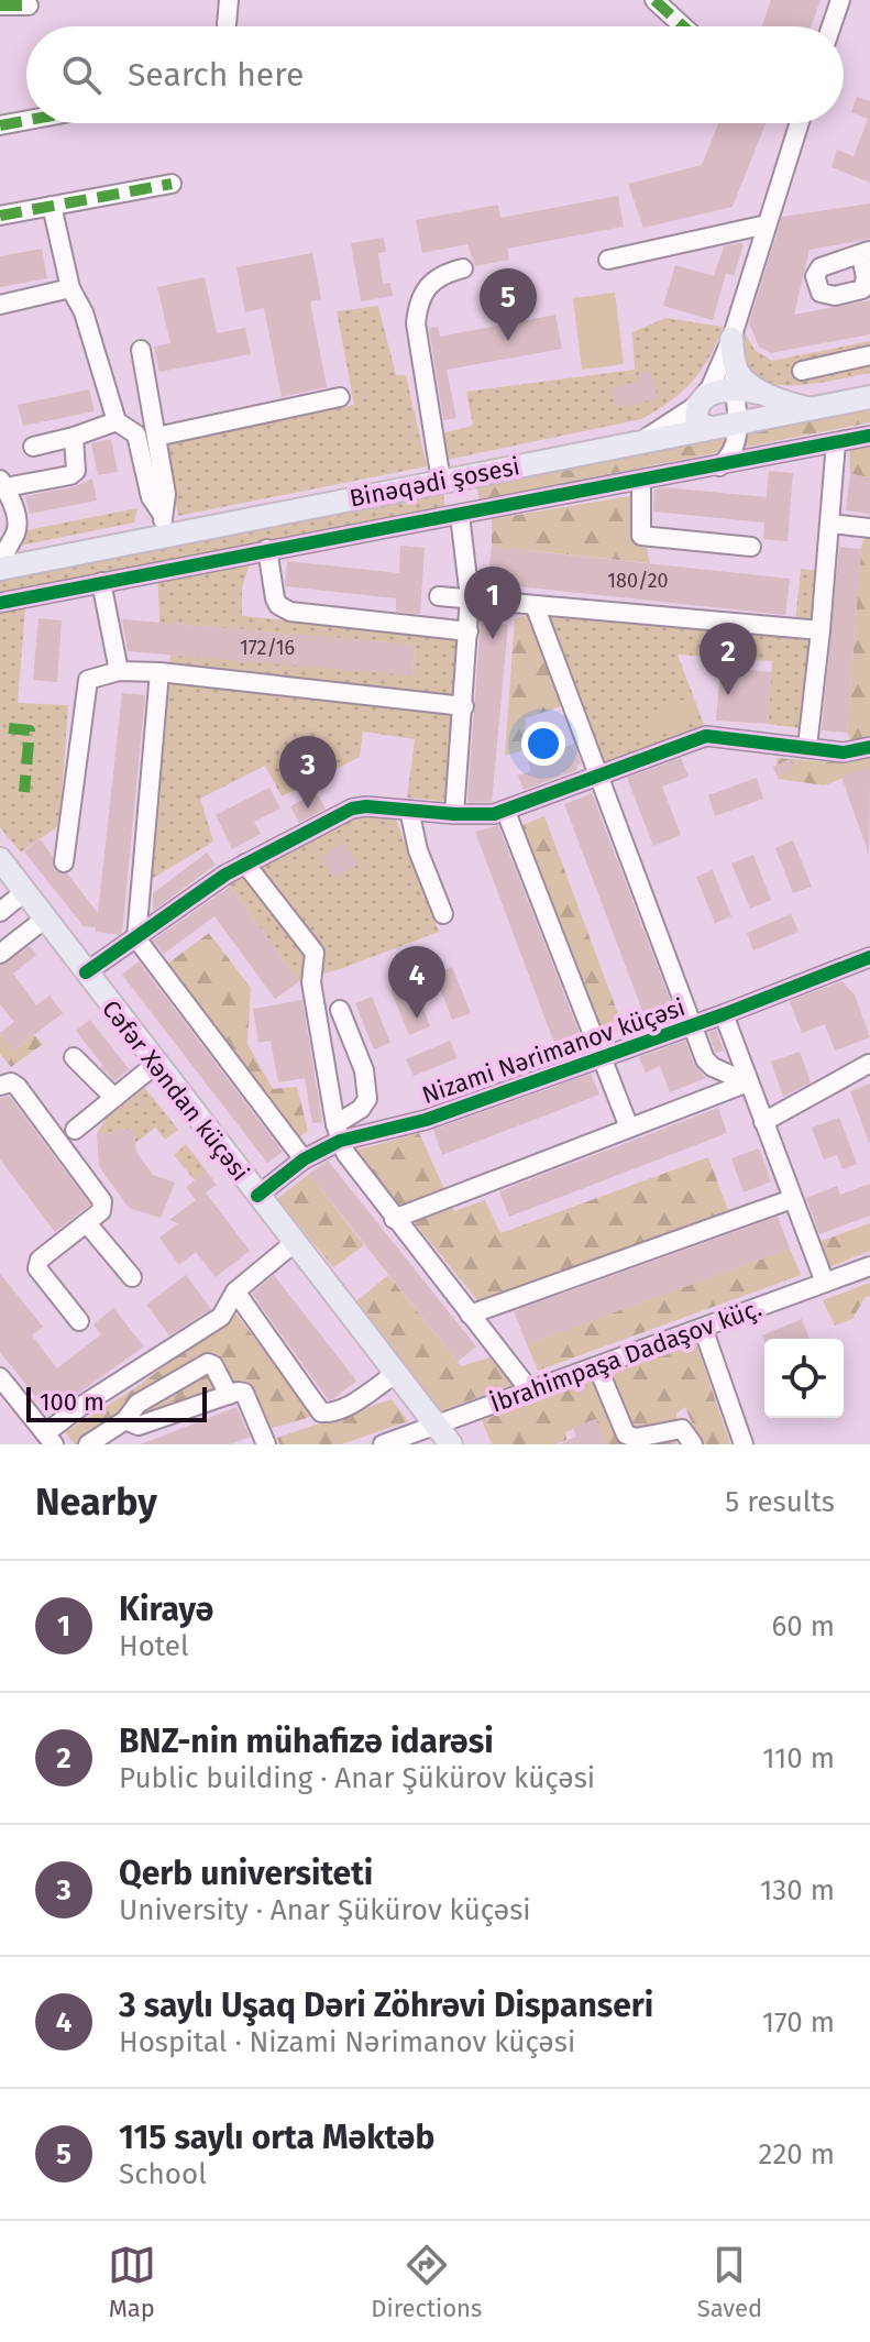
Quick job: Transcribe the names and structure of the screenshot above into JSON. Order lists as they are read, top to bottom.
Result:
{
  "streets": {
    "main road": ["Binəqədi şosesi", "Cəfər Xəndan küçəsi"],
    "street": ["Nizami Nərimanov küçəsi", "İbrahimpaşa Dadaşov küç."]
  },
  "crossings": [
    ["Nizami Nərimanov küçəsi", "Cəfər Xəndan küçəsi"],
    ["Cəfər Xəndan küçəsi", "İbrahimpaşa Dadaşov küç."]
  ],
  "house_numbers": ["180/20", "172/16"],
  "scale_bar": "100 m",
  "page": {
    "search": "Search here",
    "pins": [
      "5",
      "1",
      "2",
      "3",
      "4"
    ],
    "scale": "100 m",
    "heading": ["Nearby", "5 results"],
    "list": [
      {
        "mark": "1",
        "name": "Kirayə",
        "note": "Hotel",
        "value": "60 m"
      },
      {
        "mark": "2",
        "name": "BNZ-nin mühafizə idarəsi",
        "note": "Public building · Anar Şükürov küçəsi",
        "value": "110 m"
      },
      {
        "mark": "3",
        "name": "Qerb universiteti",
        "note": "University · Anar Şükürov küçəsi",
        "value": "130 m"
      },
      {
        "mark": "4",
        "name": "3 saylı Uşaq Dəri Zöhrəvi Dispanseri",
        "note": "Hospital · Nizami Nərimanov küçəsi",
        "value": "170 m"
      },
      {
        "mark": "5",
        "name": "115 saylı orta Məktəb",
        "note": "School",
        "value": "220 m"
      }
    ],
    "nav": ["Map", "Directions", "Saved"]
  }
}
